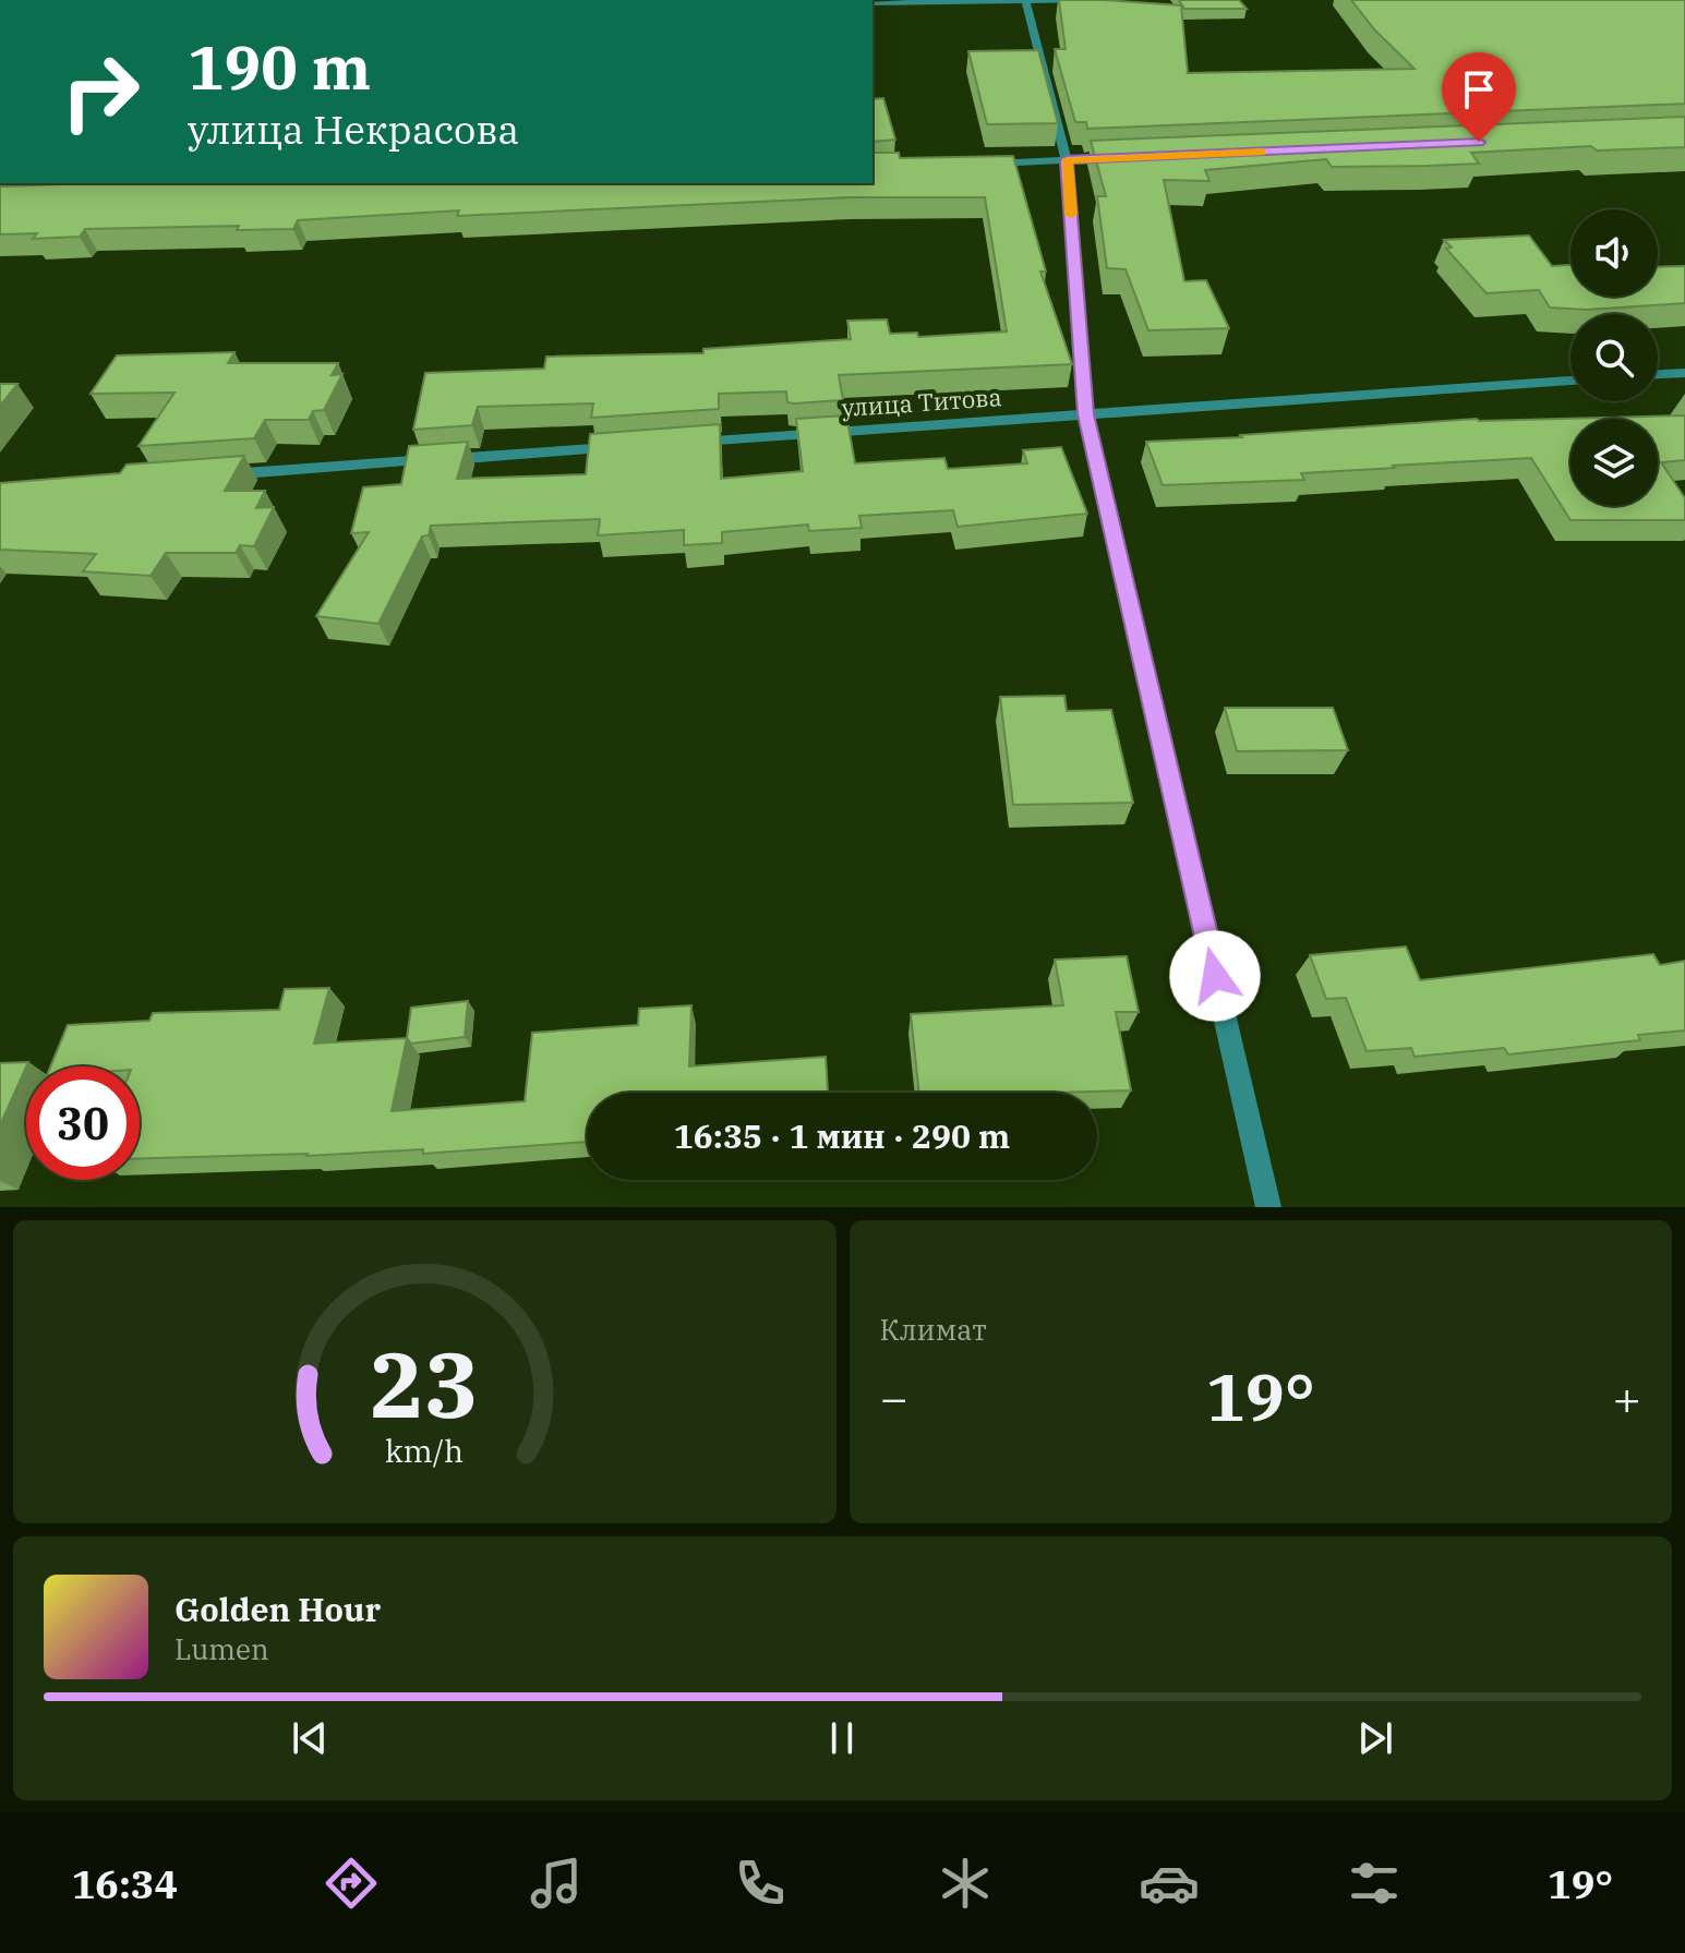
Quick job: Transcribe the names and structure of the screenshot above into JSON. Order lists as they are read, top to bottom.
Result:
{
  "streets": {
    "street": ["улица Титова"]
  },
  "page": {
    "turn": ["190 m", "улица Некрасова"],
    "limit": "30",
    "trip": "16:35 · 1 мин · 290 m",
    "tile": "Климат",
    "heat": ["−", "19°", "+"],
    "song": ["Golden Hour", "Lumen"],
    "tabs": ["16:34", "19°"],
    "gauge": ["23", "km/h"]
  }
}
